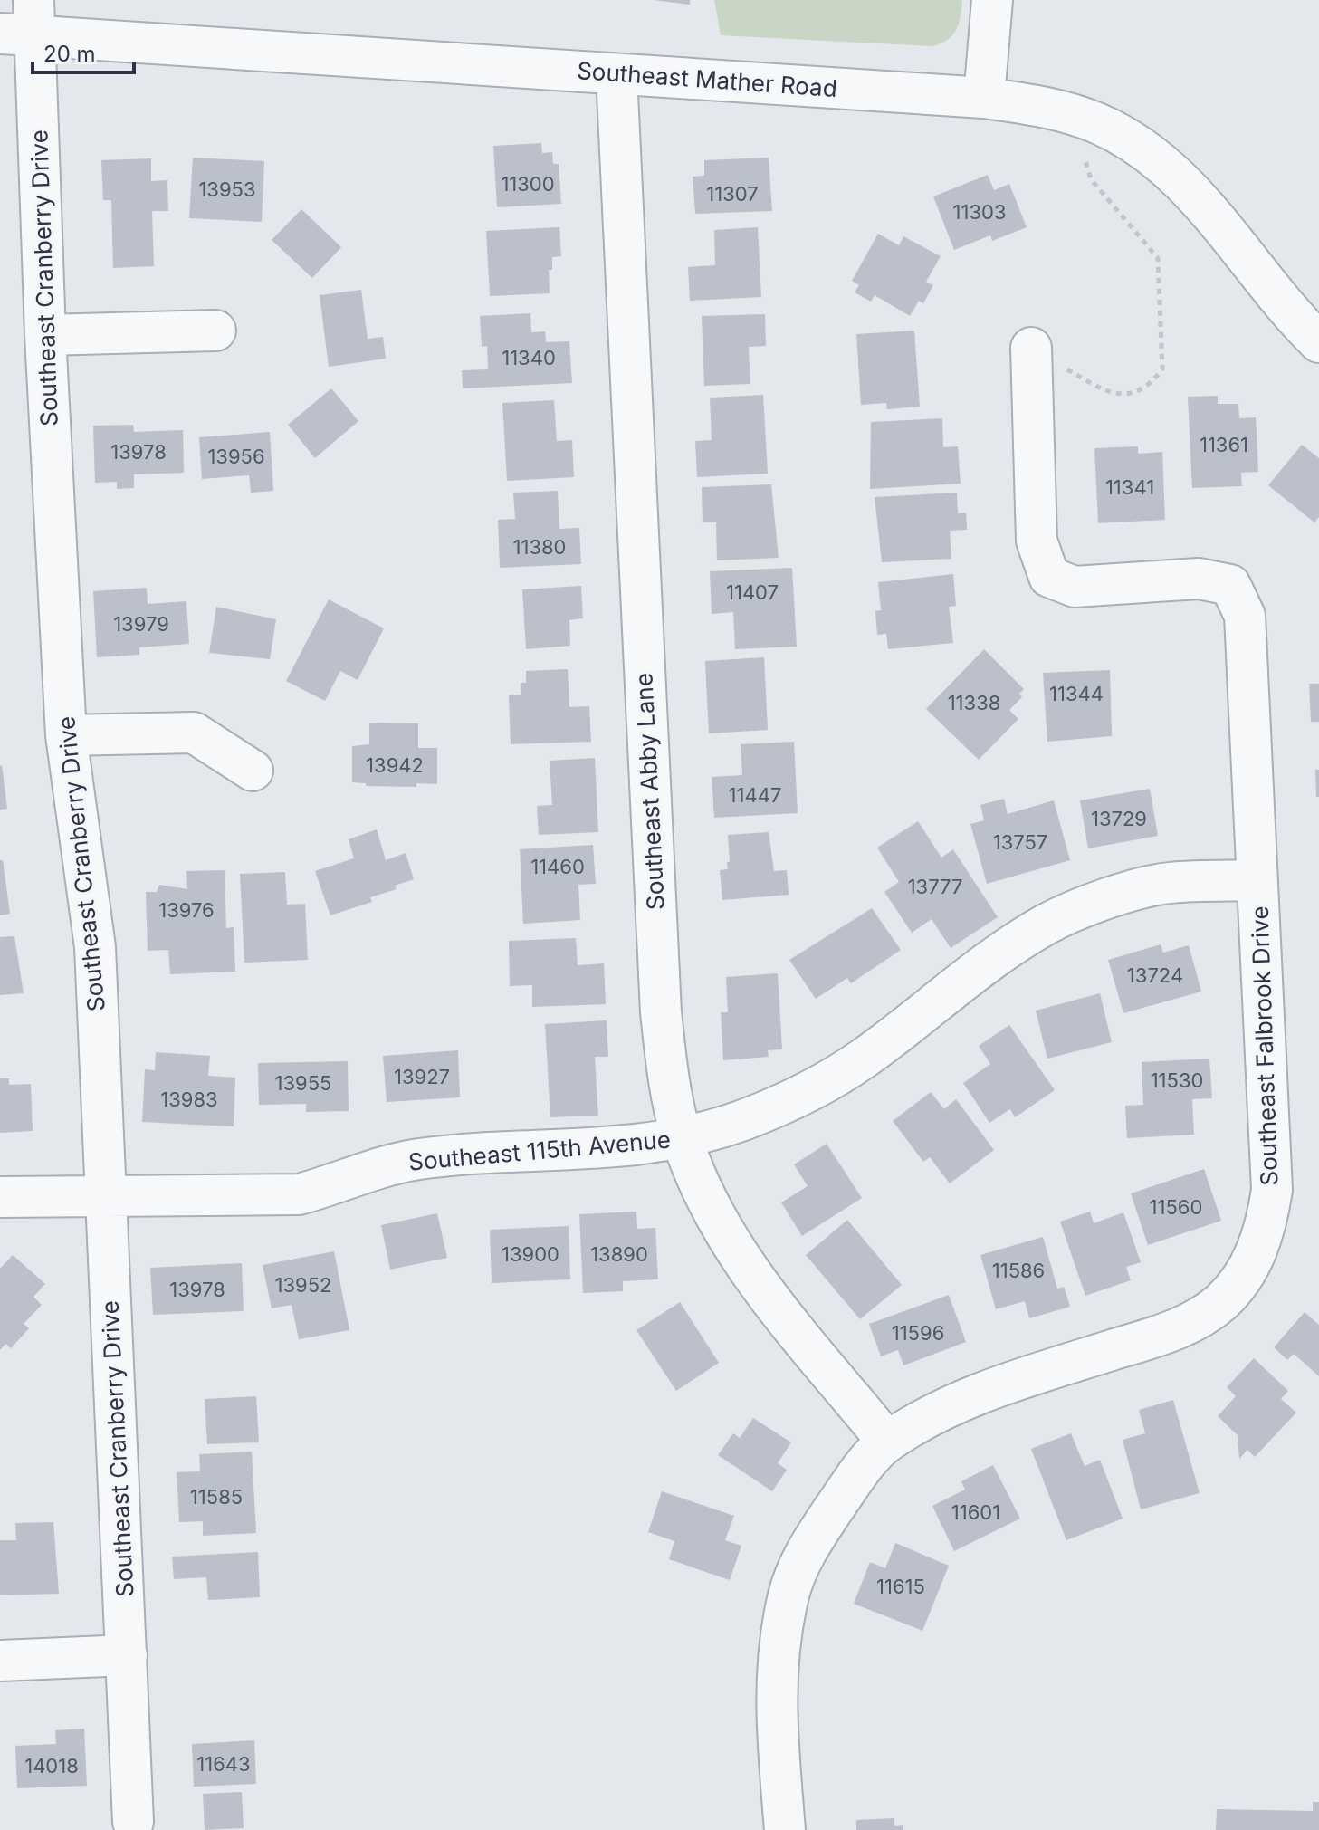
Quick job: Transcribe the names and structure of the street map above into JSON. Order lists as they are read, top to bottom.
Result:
{
  "streets": {
    "street": [
      "Southeast Mather Road",
      "Southeast Cranberry Drive",
      "Southeast Abby Lane",
      "Southeast Falbrook Drive",
      "Southeast 115th Avenue"
    ]
  },
  "crossings": [
    ["Southeast Mather Road", "Southeast Cranberry Drive"],
    ["Southeast Mather Road", "Southeast Abby Lane"],
    ["Southeast Cranberry Drive", "Southeast 115th Avenue"],
    ["Southeast Abby Lane", "Southeast Falbrook Drive"],
    ["Southeast Abby Lane", "Southeast 115th Avenue"],
    ["Southeast Falbrook Drive", "Southeast 115th Avenue"]
  ],
  "house_numbers": [
    "11300",
    "13953",
    "11307",
    "11303",
    "11340",
    "11361",
    "13978",
    "13956",
    "11341",
    "11380",
    "11407",
    "13979",
    "11344",
    "11338",
    "13942",
    "11447",
    "13729",
    "13757",
    "11460",
    "13777",
    "13976",
    "13724",
    "13927",
    "11530",
    "13955",
    "13983",
    "11560",
    "13900",
    "13890",
    "11586",
    "13952",
    "13978",
    "11596",
    "11585",
    "11601",
    "11615",
    "11643",
    "14018"
  ],
  "scale_bar": "20 m"
}
